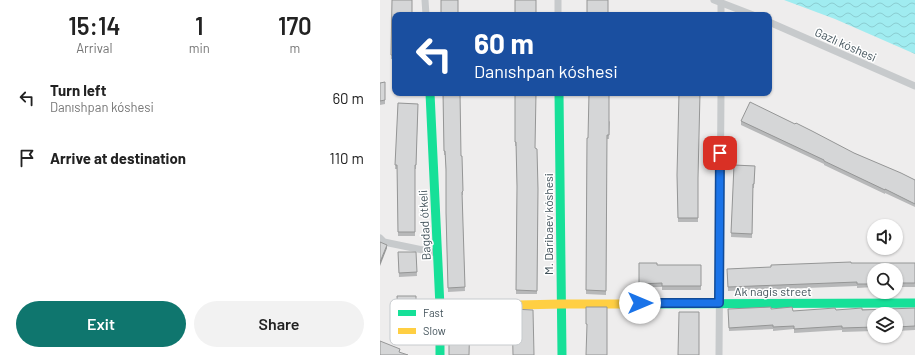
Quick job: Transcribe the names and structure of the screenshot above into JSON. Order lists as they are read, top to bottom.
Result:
{
  "streets": {
    "street": [
      "Gazlı kóshesi",
      "M. Daribaev kóshesi",
      "Bagdad ótkeli",
      "Ak nagis street"
    ]
  },
  "crossings": [
    ["M. Daribaev kóshesi", "Ak nagis street"]
  ],
  "legend": ["Fast", "Slow"],
  "page": {
    "eta": [
      "15:14",
      "Arrival",
      "1",
      "min",
      "170",
      "m"
    ],
    "turn": ["60 m", "Danıshpan kóshesi"],
    "list": [
      {
        "name": "Turn left",
        "note": "Danıshpan kóshesi",
        "value": "60 m"
      },
      {
        "name": "Arrive at destination",
        "value": "110 m"
      }
    ],
    "buttons": ["Exit", "Share"]
  }
}
